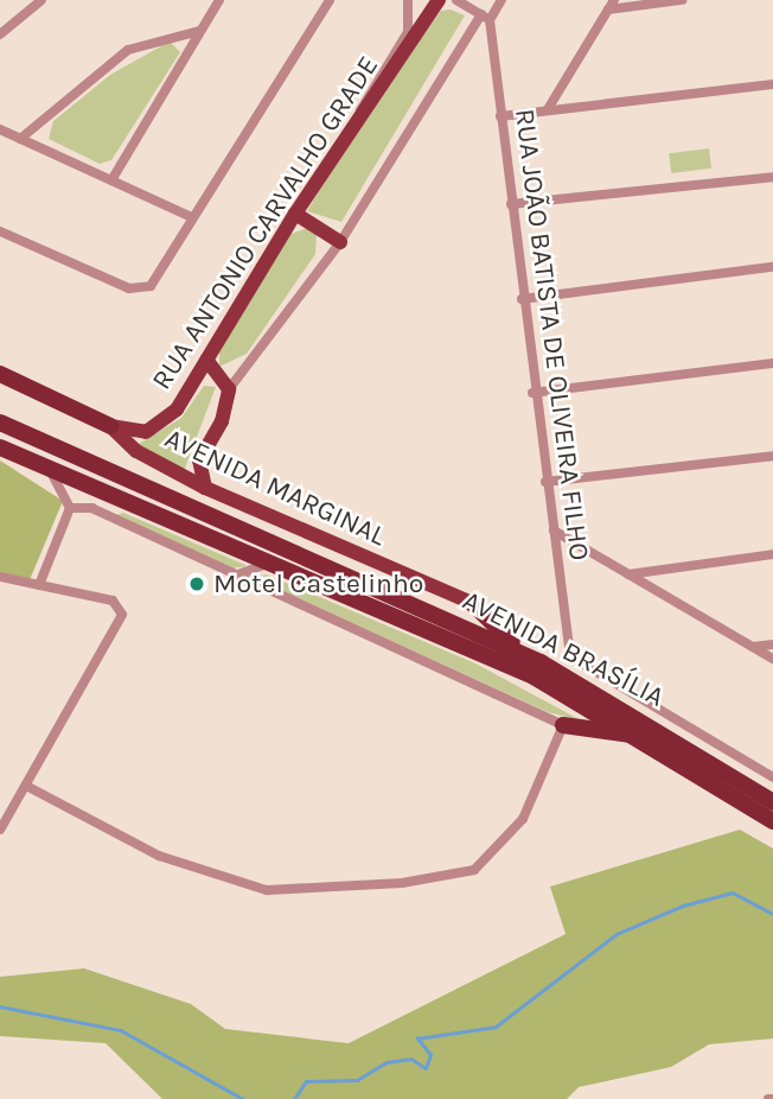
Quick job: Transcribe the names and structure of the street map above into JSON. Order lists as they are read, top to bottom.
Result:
{
  "streets": {
    "highway": ["AVENIDA BRASÍLIA"],
    "main road": ["RUA ANTONIO CARVALHO GRADE", "AVENIDA MARGINAL"],
    "street": ["RUA JOÃO BATISTA DE OLIVEIRA FILHO"]
  },
  "crossings": [
    ["RUA ANTONIO CARVALHO GRADE", "AVENIDA MARGINAL"]
  ],
  "places": ["Motel Castelinho"]
}
